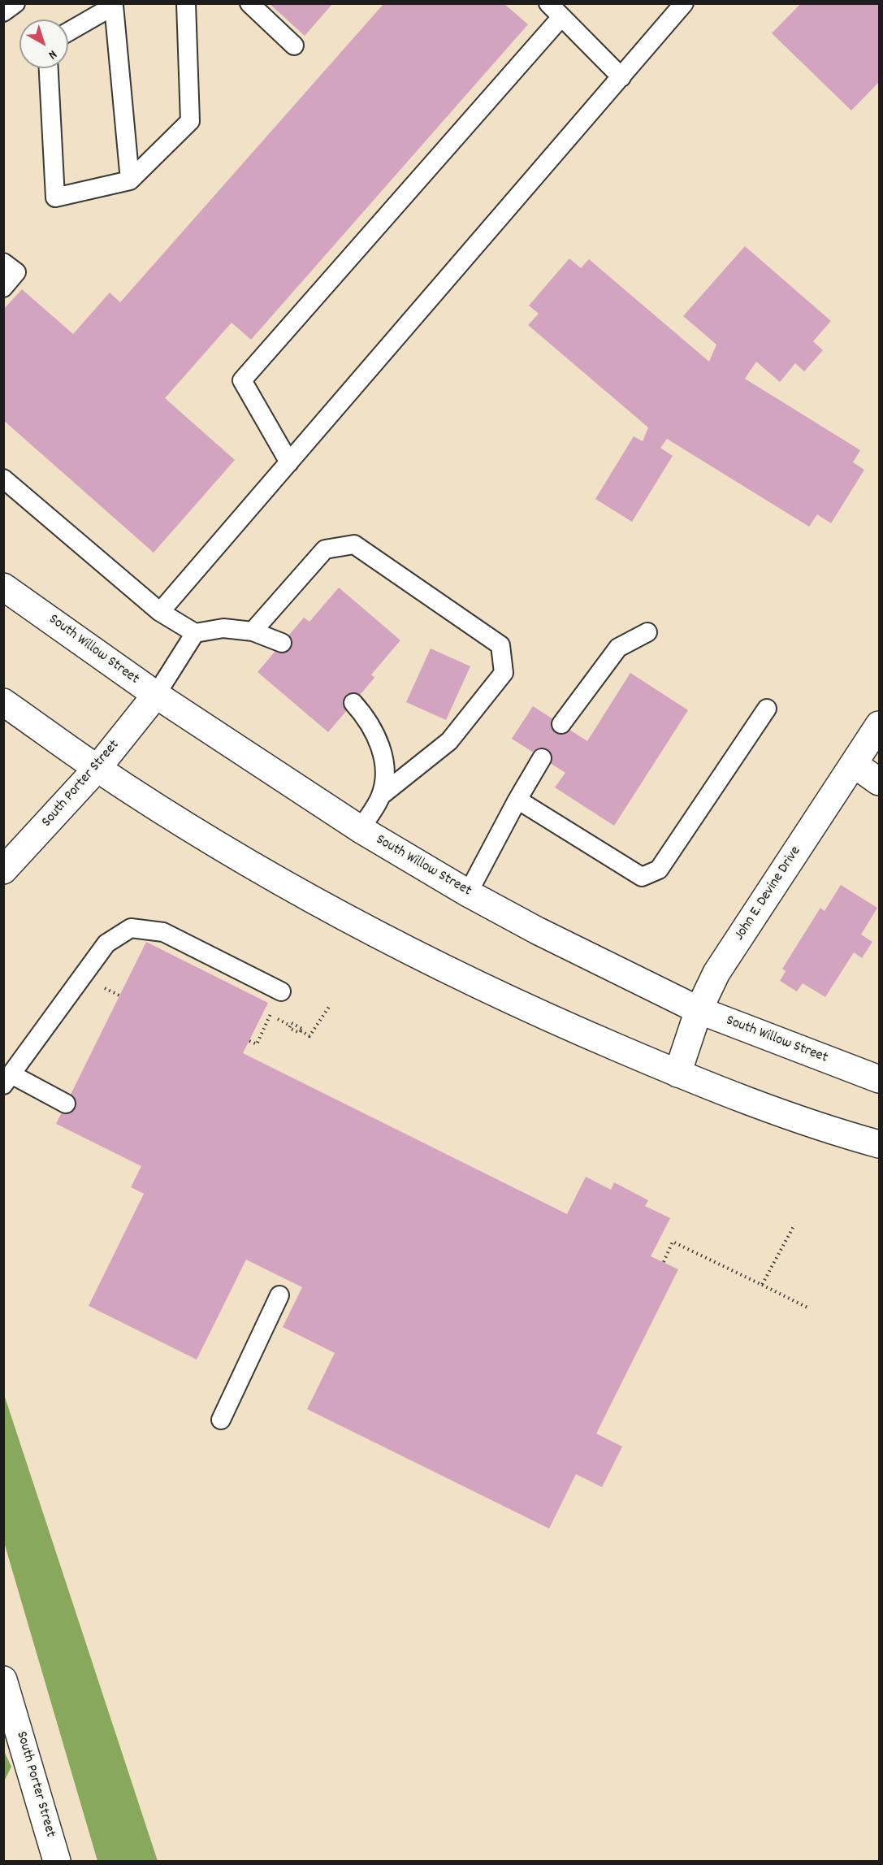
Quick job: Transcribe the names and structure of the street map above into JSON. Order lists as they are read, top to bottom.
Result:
{
  "streets": {
    "main road": ["South Willow Street", "South Porter Street", "John E. Devine Drive"]
  },
  "crossings": [
    ["South Willow Street", "South Porter Street"],
    ["South Willow Street", "John E. Devine Drive"]
  ],
  "north": "bottom right"
}
